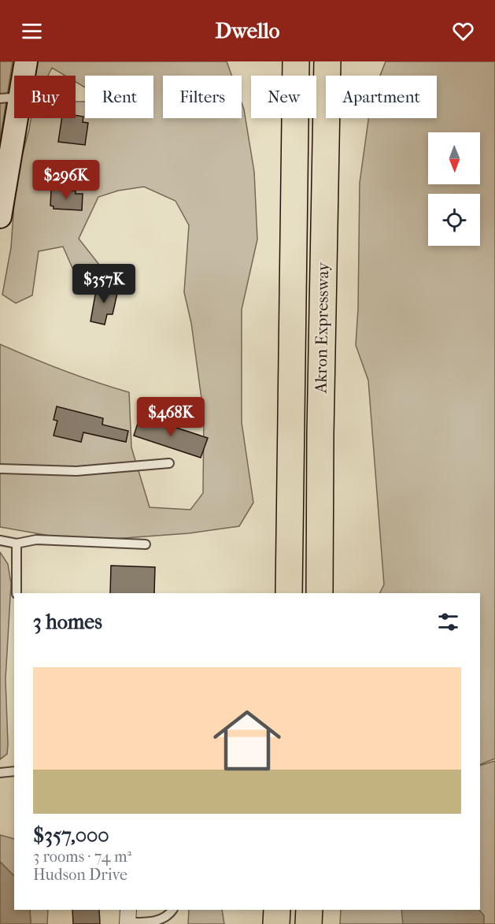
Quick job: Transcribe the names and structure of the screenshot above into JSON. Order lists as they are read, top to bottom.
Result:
{
  "streets": {
    "highway": ["Akron Expressway"]
  },
  "north": "bottom",
  "page": {
    "header": "Dwello",
    "chip": [
      "Buy",
      "Rent",
      "Filters",
      "New",
      "Apartment"
    ],
    "price": ["$296K", "$357K", "$468K"],
    "heading": "3 homes",
    "list": [
      {
        "name": "$357,000",
        "note": "3 rooms · 74 m² · Hudson Drive"
      }
    ]
  }
}
